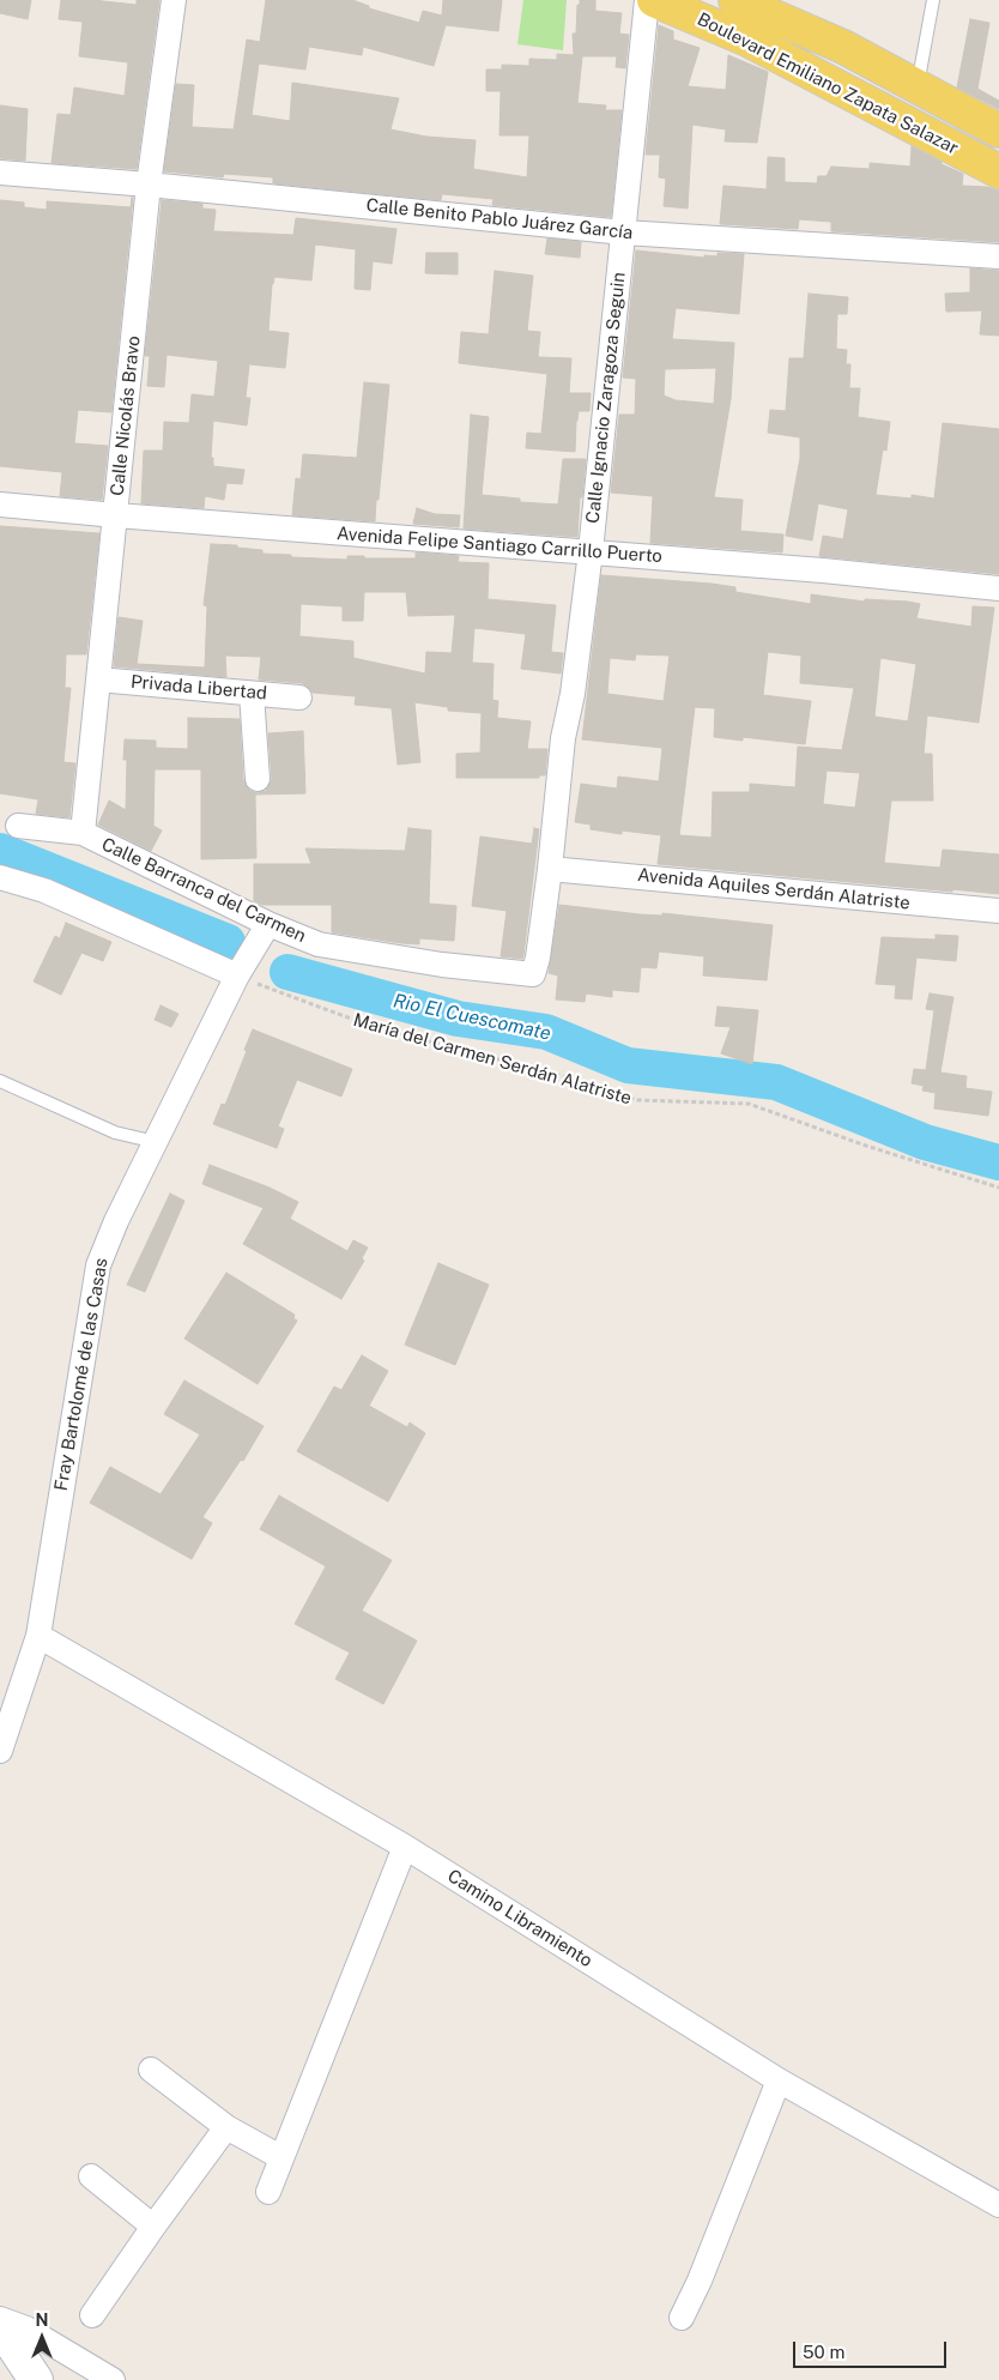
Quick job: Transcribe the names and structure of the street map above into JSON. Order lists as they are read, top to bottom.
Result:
{
  "streets": {
    "main road": ["Boulevard Emiliano Zapata Salazar"],
    "street": [
      "Calle Benito Pablo Juárez García",
      "Calle Ignacio Zaragoza Seguin",
      "Calle Nicolás Bravo",
      "Avenida Felipe Santiago Carrillo Puerto",
      "Privada Libertad",
      "Avenida Aquiles Serdán Alatriste",
      "Calle Barranca del Carmen",
      "Fray Bartolomé de las Casas",
      "Camino Libramiento"
    ],
    "path": ["María del Carmen Serdán Alatriste"]
  },
  "crossings": [
    ["Calle Benito Pablo Juárez García", "Calle Ignacio Zaragoza Seguin"],
    ["Calle Benito Pablo Juárez García", "Calle Nicolás Bravo"],
    ["Calle Ignacio Zaragoza Seguin", "Avenida Felipe Santiago Carrillo Puerto"],
    ["Calle Ignacio Zaragoza Seguin", "Avenida Aquiles Serdán Alatriste"],
    ["Calle Ignacio Zaragoza Seguin", "Calle Barranca del Carmen"],
    ["Calle Nicolás Bravo", "Avenida Felipe Santiago Carrillo Puerto"],
    ["Calle Nicolás Bravo", "Privada Libertad"],
    ["Calle Nicolás Bravo", "Calle Barranca del Carmen"],
    ["Calle Barranca del Carmen", "Fray Bartolomé de las Casas"],
    ["María del Carmen Serdán Alatriste", "Fray Bartolomé de las Casas"],
    ["Fray Bartolomé de las Casas", "Camino Libramiento"]
  ],
  "water": ["Rio El Cuescomate"],
  "scale_bar": "50 m",
  "north": "top"
}
